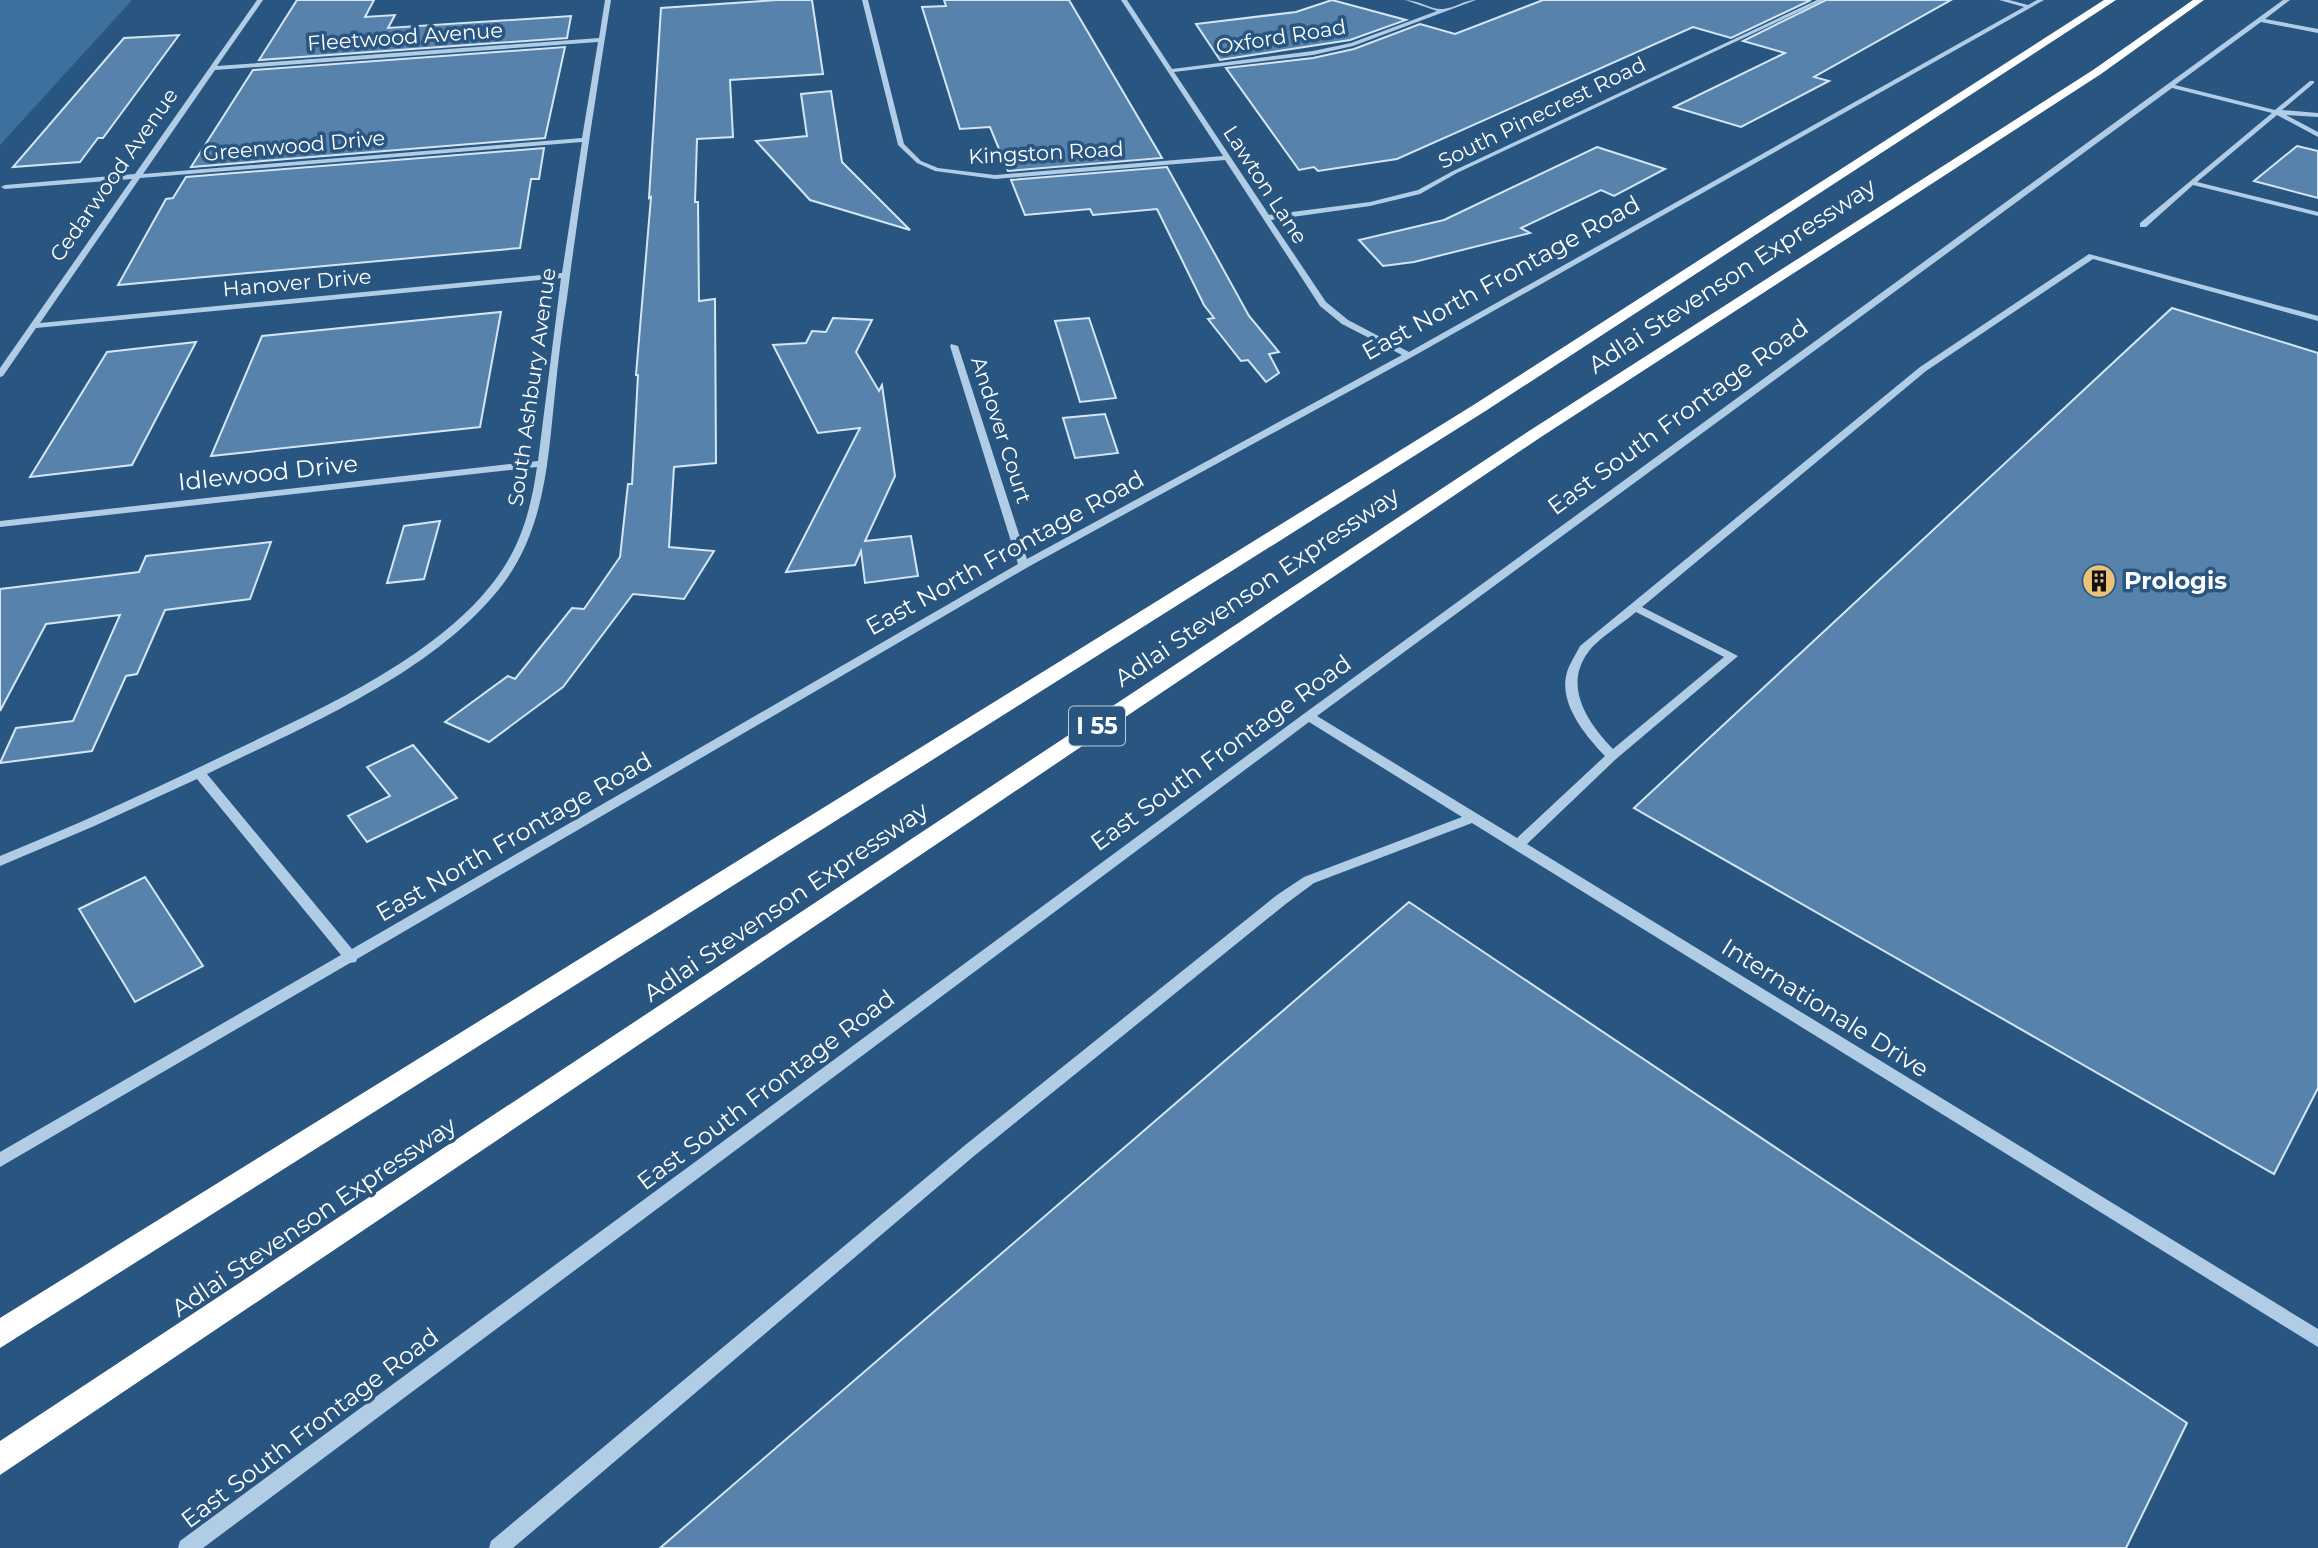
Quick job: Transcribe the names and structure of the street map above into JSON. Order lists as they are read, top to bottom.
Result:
{
  "streets": {
    "highway": ["Adlai Stevenson Expressway", "I 55"],
    "street": [
      "Fleetwood Avenue",
      "Oxford Road",
      "South Pinecrest Road",
      "Greenwood Drive",
      "Kingston Road",
      "Cedarwood Avenue",
      "Lawton Lane",
      "East North Frontage Road",
      "Hanover Drive",
      "South Ashbury Avenue",
      "East South Frontage Road",
      "Andover Court",
      "Idlewood Drive",
      "Internationale Drive"
    ]
  },
  "crossings": [
    ["Fleetwood Avenue", "Cedarwood Avenue"],
    ["Fleetwood Avenue", "South Ashbury Avenue"],
    ["Oxford Road", "Lawton Lane"],
    ["South Pinecrest Road", "Lawton Lane"],
    ["Greenwood Drive", "Cedarwood Avenue"],
    ["Greenwood Drive", "South Ashbury Avenue"],
    ["Kingston Road", "Lawton Lane"],
    ["Cedarwood Avenue", "Hanover Drive"],
    ["Lawton Lane", "East North Frontage Road"],
    ["East North Frontage Road", "Andover Court"],
    ["Hanover Drive", "South Ashbury Avenue"],
    ["South Ashbury Avenue", "Idlewood Drive"],
    ["East South Frontage Road", "Internationale Drive"]
  ],
  "places": {
    "building": ["Prologis"]
  }
}
